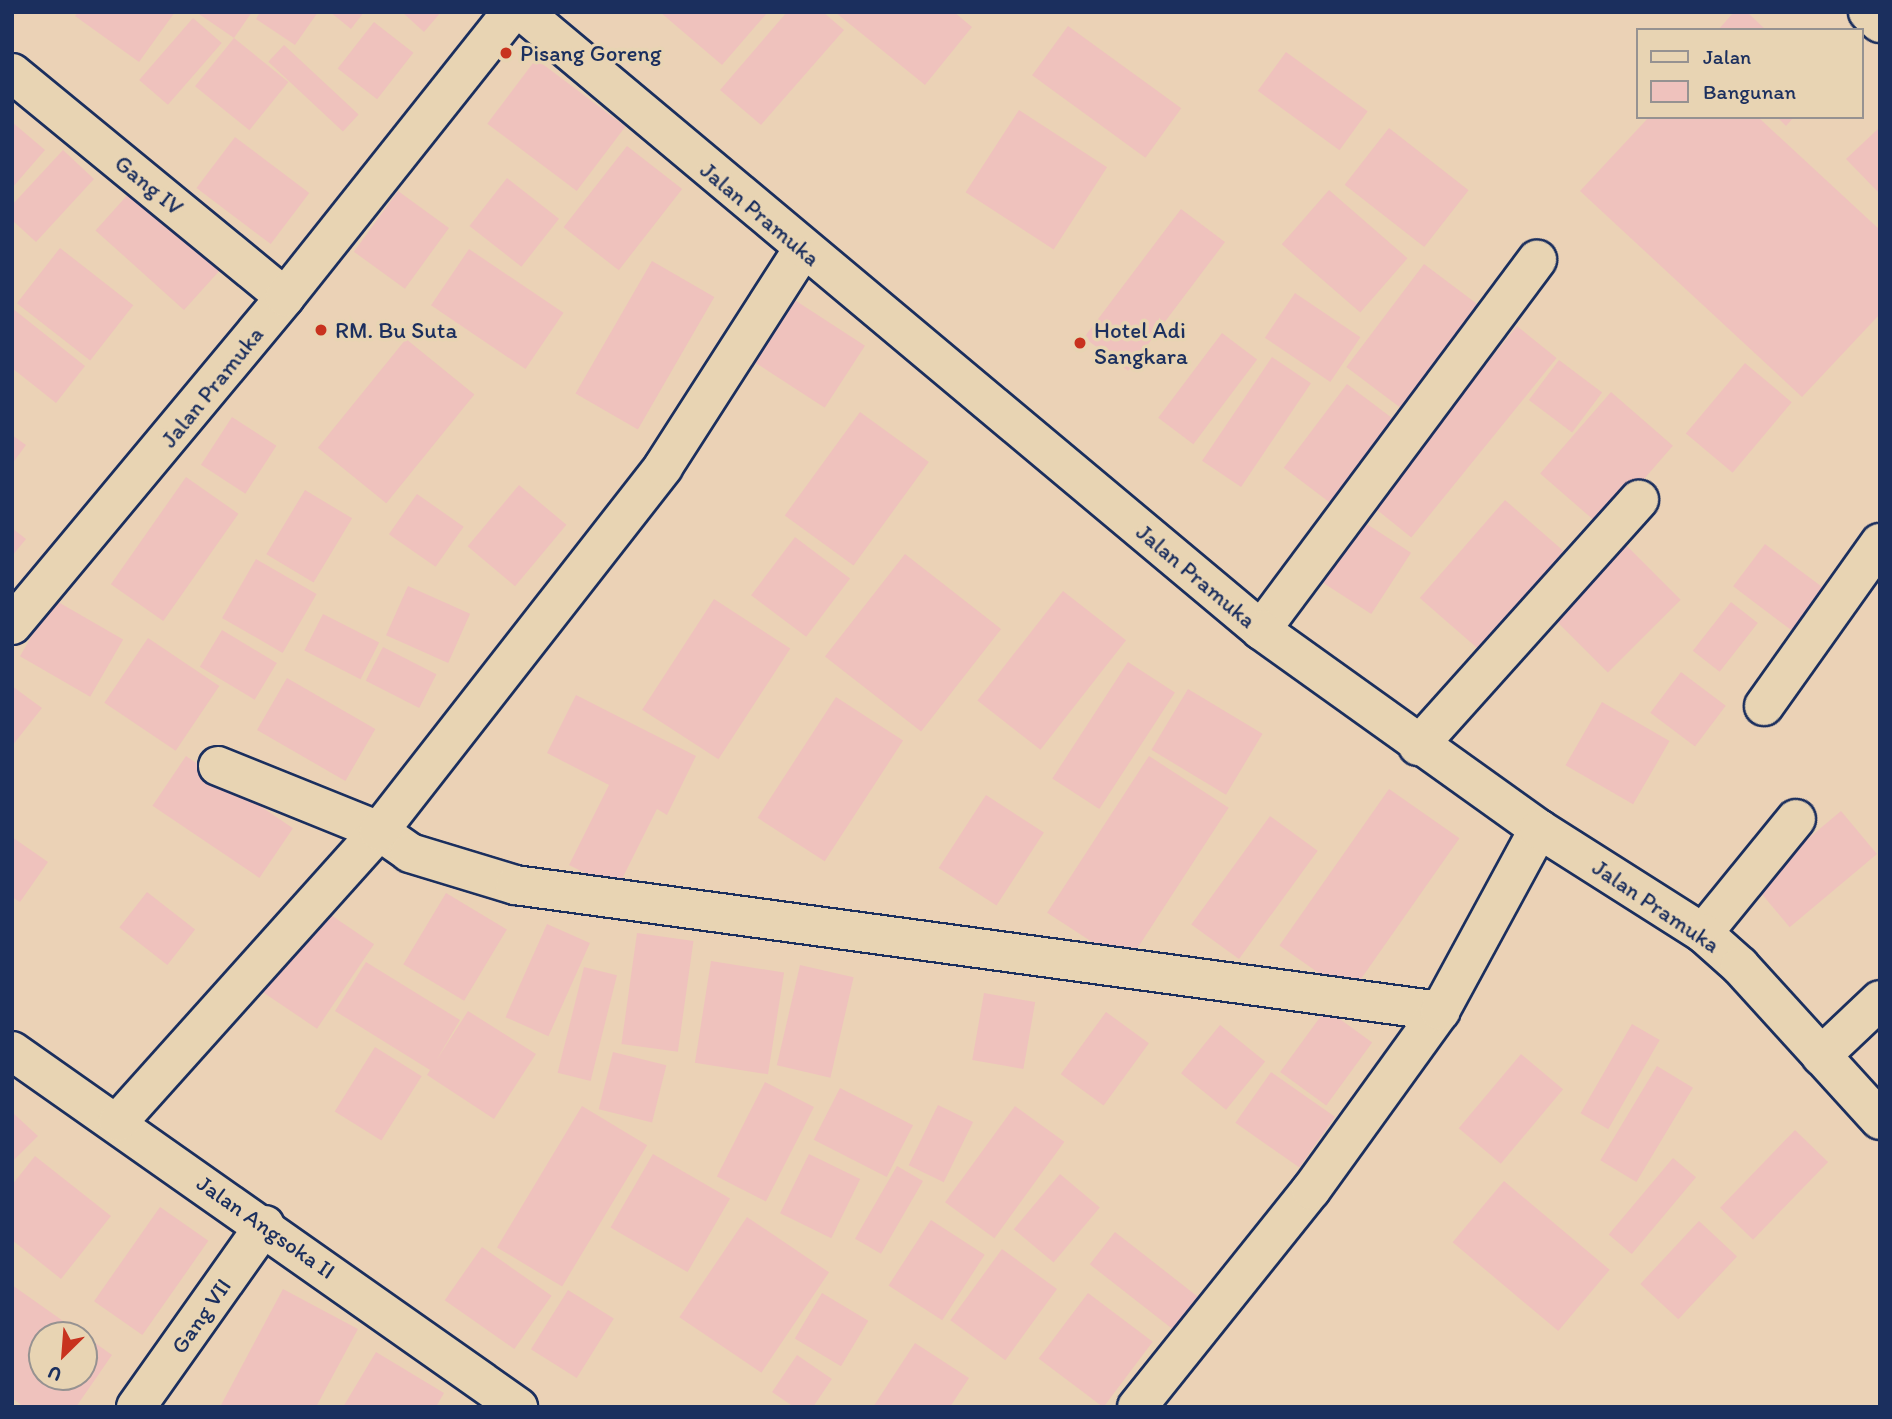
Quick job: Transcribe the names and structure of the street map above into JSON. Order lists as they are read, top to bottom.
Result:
{
  "streets": {
    "street": [
      "Gang IV",
      "Jalan Pramuka",
      "Jalan Angsoka II",
      "Gang VII"
    ]
  },
  "crossings": [
    ["Gang IV", "Jalan Pramuka"],
    ["Jalan Angsoka II", "Gang VII"]
  ],
  "places": ["Pisang Goreng", "RM. Bu Suta", "Hotel Adi Sangkara"],
  "legend": ["Jalan", "Bangunan"],
  "north": "bottom left"
}
